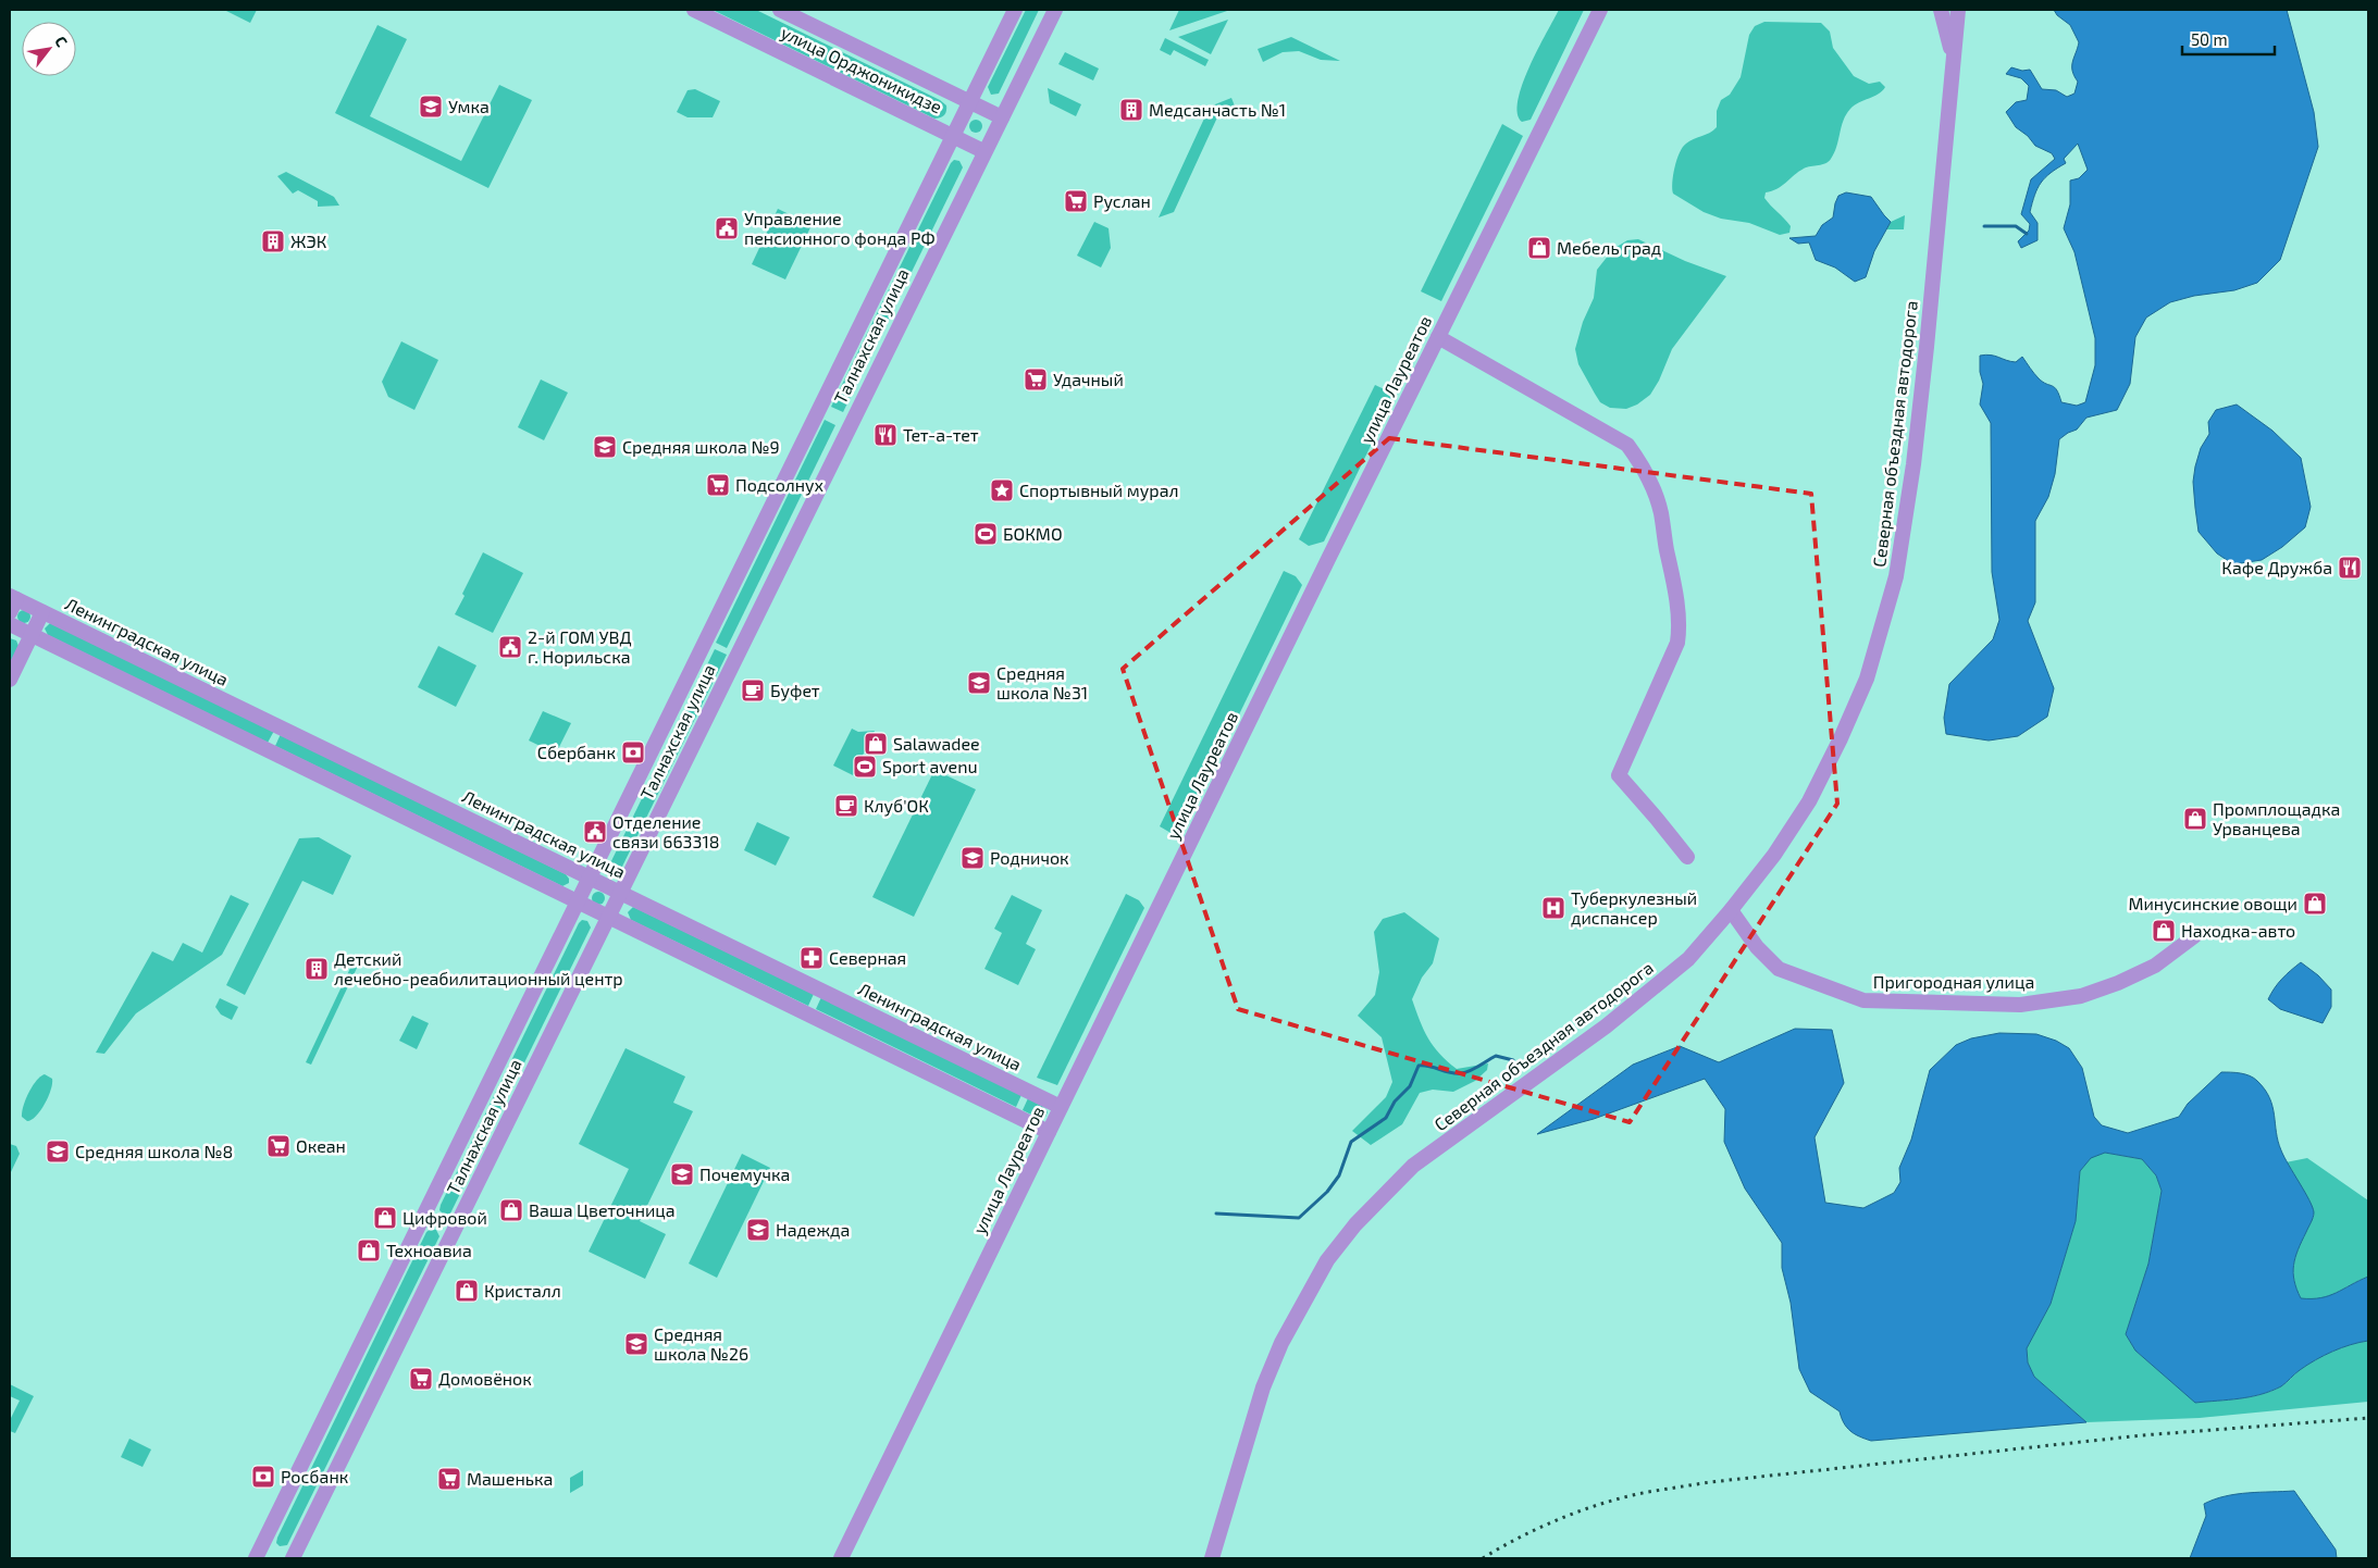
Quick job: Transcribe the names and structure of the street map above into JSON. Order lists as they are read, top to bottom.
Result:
{
  "streets": {
    "street": [
      "улица Орджоникидзе",
      "Талнахская улица",
      "улица Лауреатов",
      "Северная объездная автодорога",
      "Ленинградская улица",
      "Пригородная улица"
    ]
  },
  "crossings": [
    ["улица Орджоникидзе", "Талнахская улица"],
    ["Талнахская улица", "Ленинградская улица"],
    ["улица Лауреатов", "Ленинградская улица"],
    ["Северная объездная автодорога", "Пригородная улица"]
  ],
  "places": {
    "school or university": [
      "Умка",
      "Средняя школа №9",
      "Средняя школа №31",
      "Родничок",
      "Средняя школа №8",
      "Почемучка",
      "Надежда",
      "Средняя школа №26"
    ],
    "building": ["Медсанчасть №1", "ЖЭК", "Детский лечебно-реабилитационный центр"],
    "supermarket": [
      "Руслан",
      "Удачный",
      "Подсолнух",
      "Океан",
      "Домовёнок",
      "Машенька"
    ],
    "public building": ["Управление пенсионного фонда РФ", "2-й ГОМ УВД г. Норильска", "Отделение связи 663318"],
    "shop": [
      "Мебель град",
      "Salawadee",
      "Промплощадка Урванцева",
      "Минусинские овощи",
      "Находка-авто",
      "Ваша Цветочница",
      "Цифровой",
      "Техноавиа",
      "Кристалл"
    ],
    "restaurant": ["Тет-а-тет", "Кафе Дружба"],
    "place": ["Спортывный мурал"],
    "sports": ["БОКМО", "Sport avenu"],
    "cafe": ["Буфет", "Клуб'ОК"],
    "bank": ["Сбербанк", "Росбанк"],
    "hospital": ["Туберкулезный диспансер"],
    "pharmacy": ["Северная"]
  },
  "scale_bar": "50 m",
  "north": "top right"
}
